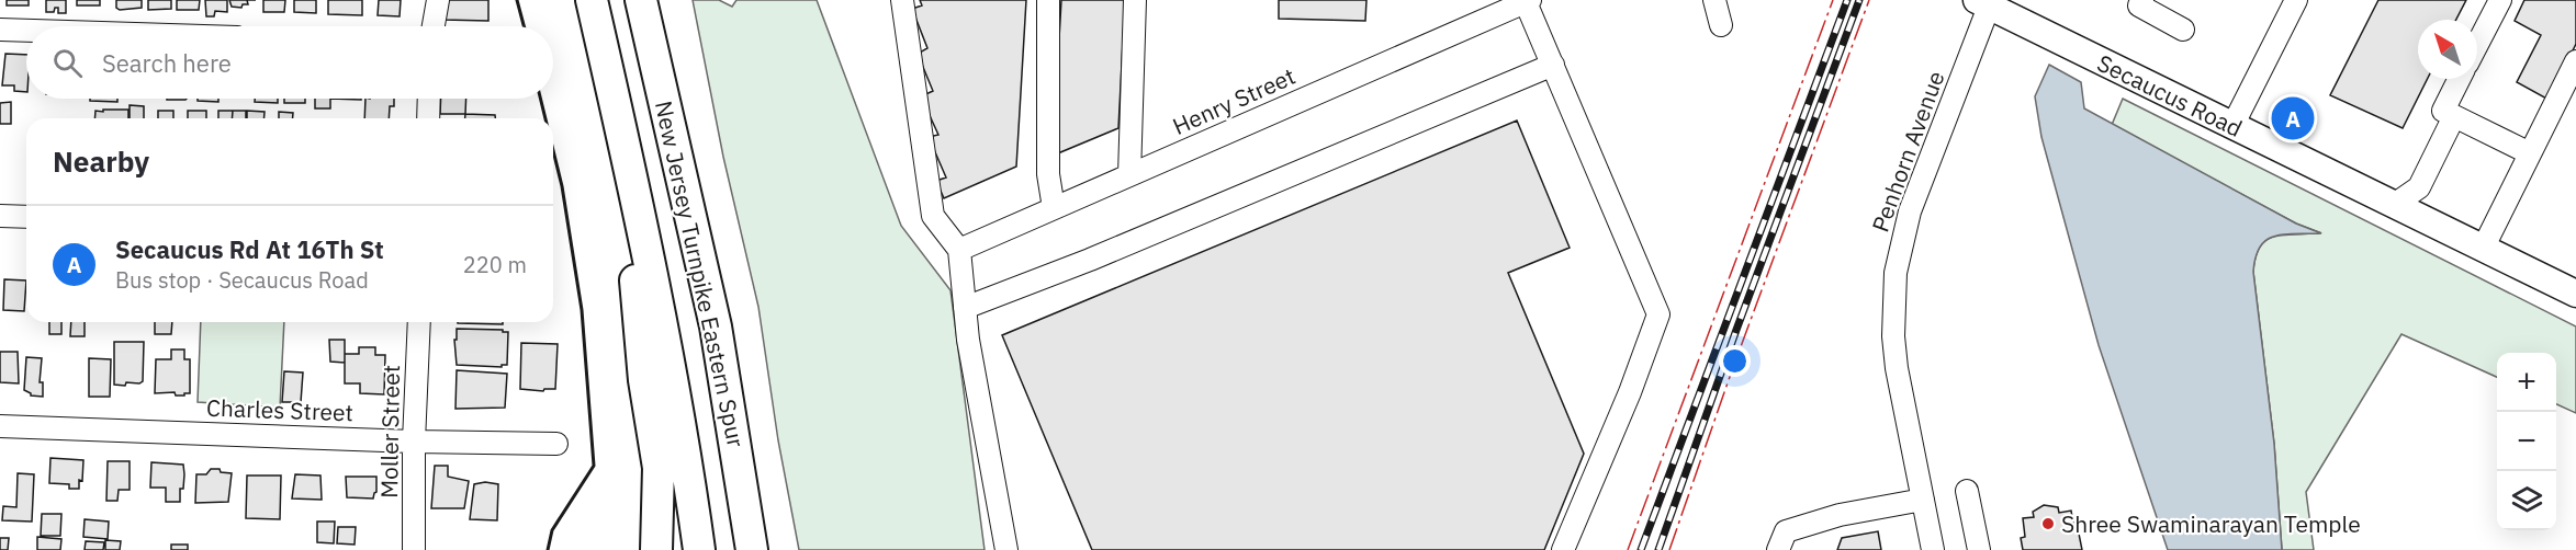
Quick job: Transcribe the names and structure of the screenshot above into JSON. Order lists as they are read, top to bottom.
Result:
{
  "streets": {
    "highway": ["New Jersey Turnpike Eastern Spur"],
    "main road": ["Secaucus Road"],
    "street": [
      "Henry Street",
      "Penhorn Avenue",
      "Charles Street",
      "Moller Street"
    ]
  },
  "crossings": [
    ["Secaucus Road", "Penhorn Avenue"],
    ["Charles Street", "Moller Street"]
  ],
  "places": ["Shree Swaminarayan Temple"],
  "north": "top left",
  "page": {
    "search": "Search here",
    "pins": "A",
    "heading": "Nearby",
    "list": [
      {
        "mark": "A",
        "name": "Secaucus Rd At 16Th St",
        "note": "Bus stop · Secaucus Road",
        "value": "220 m"
      }
    ],
    "map_buttons": ["+", "−"]
  }
}
